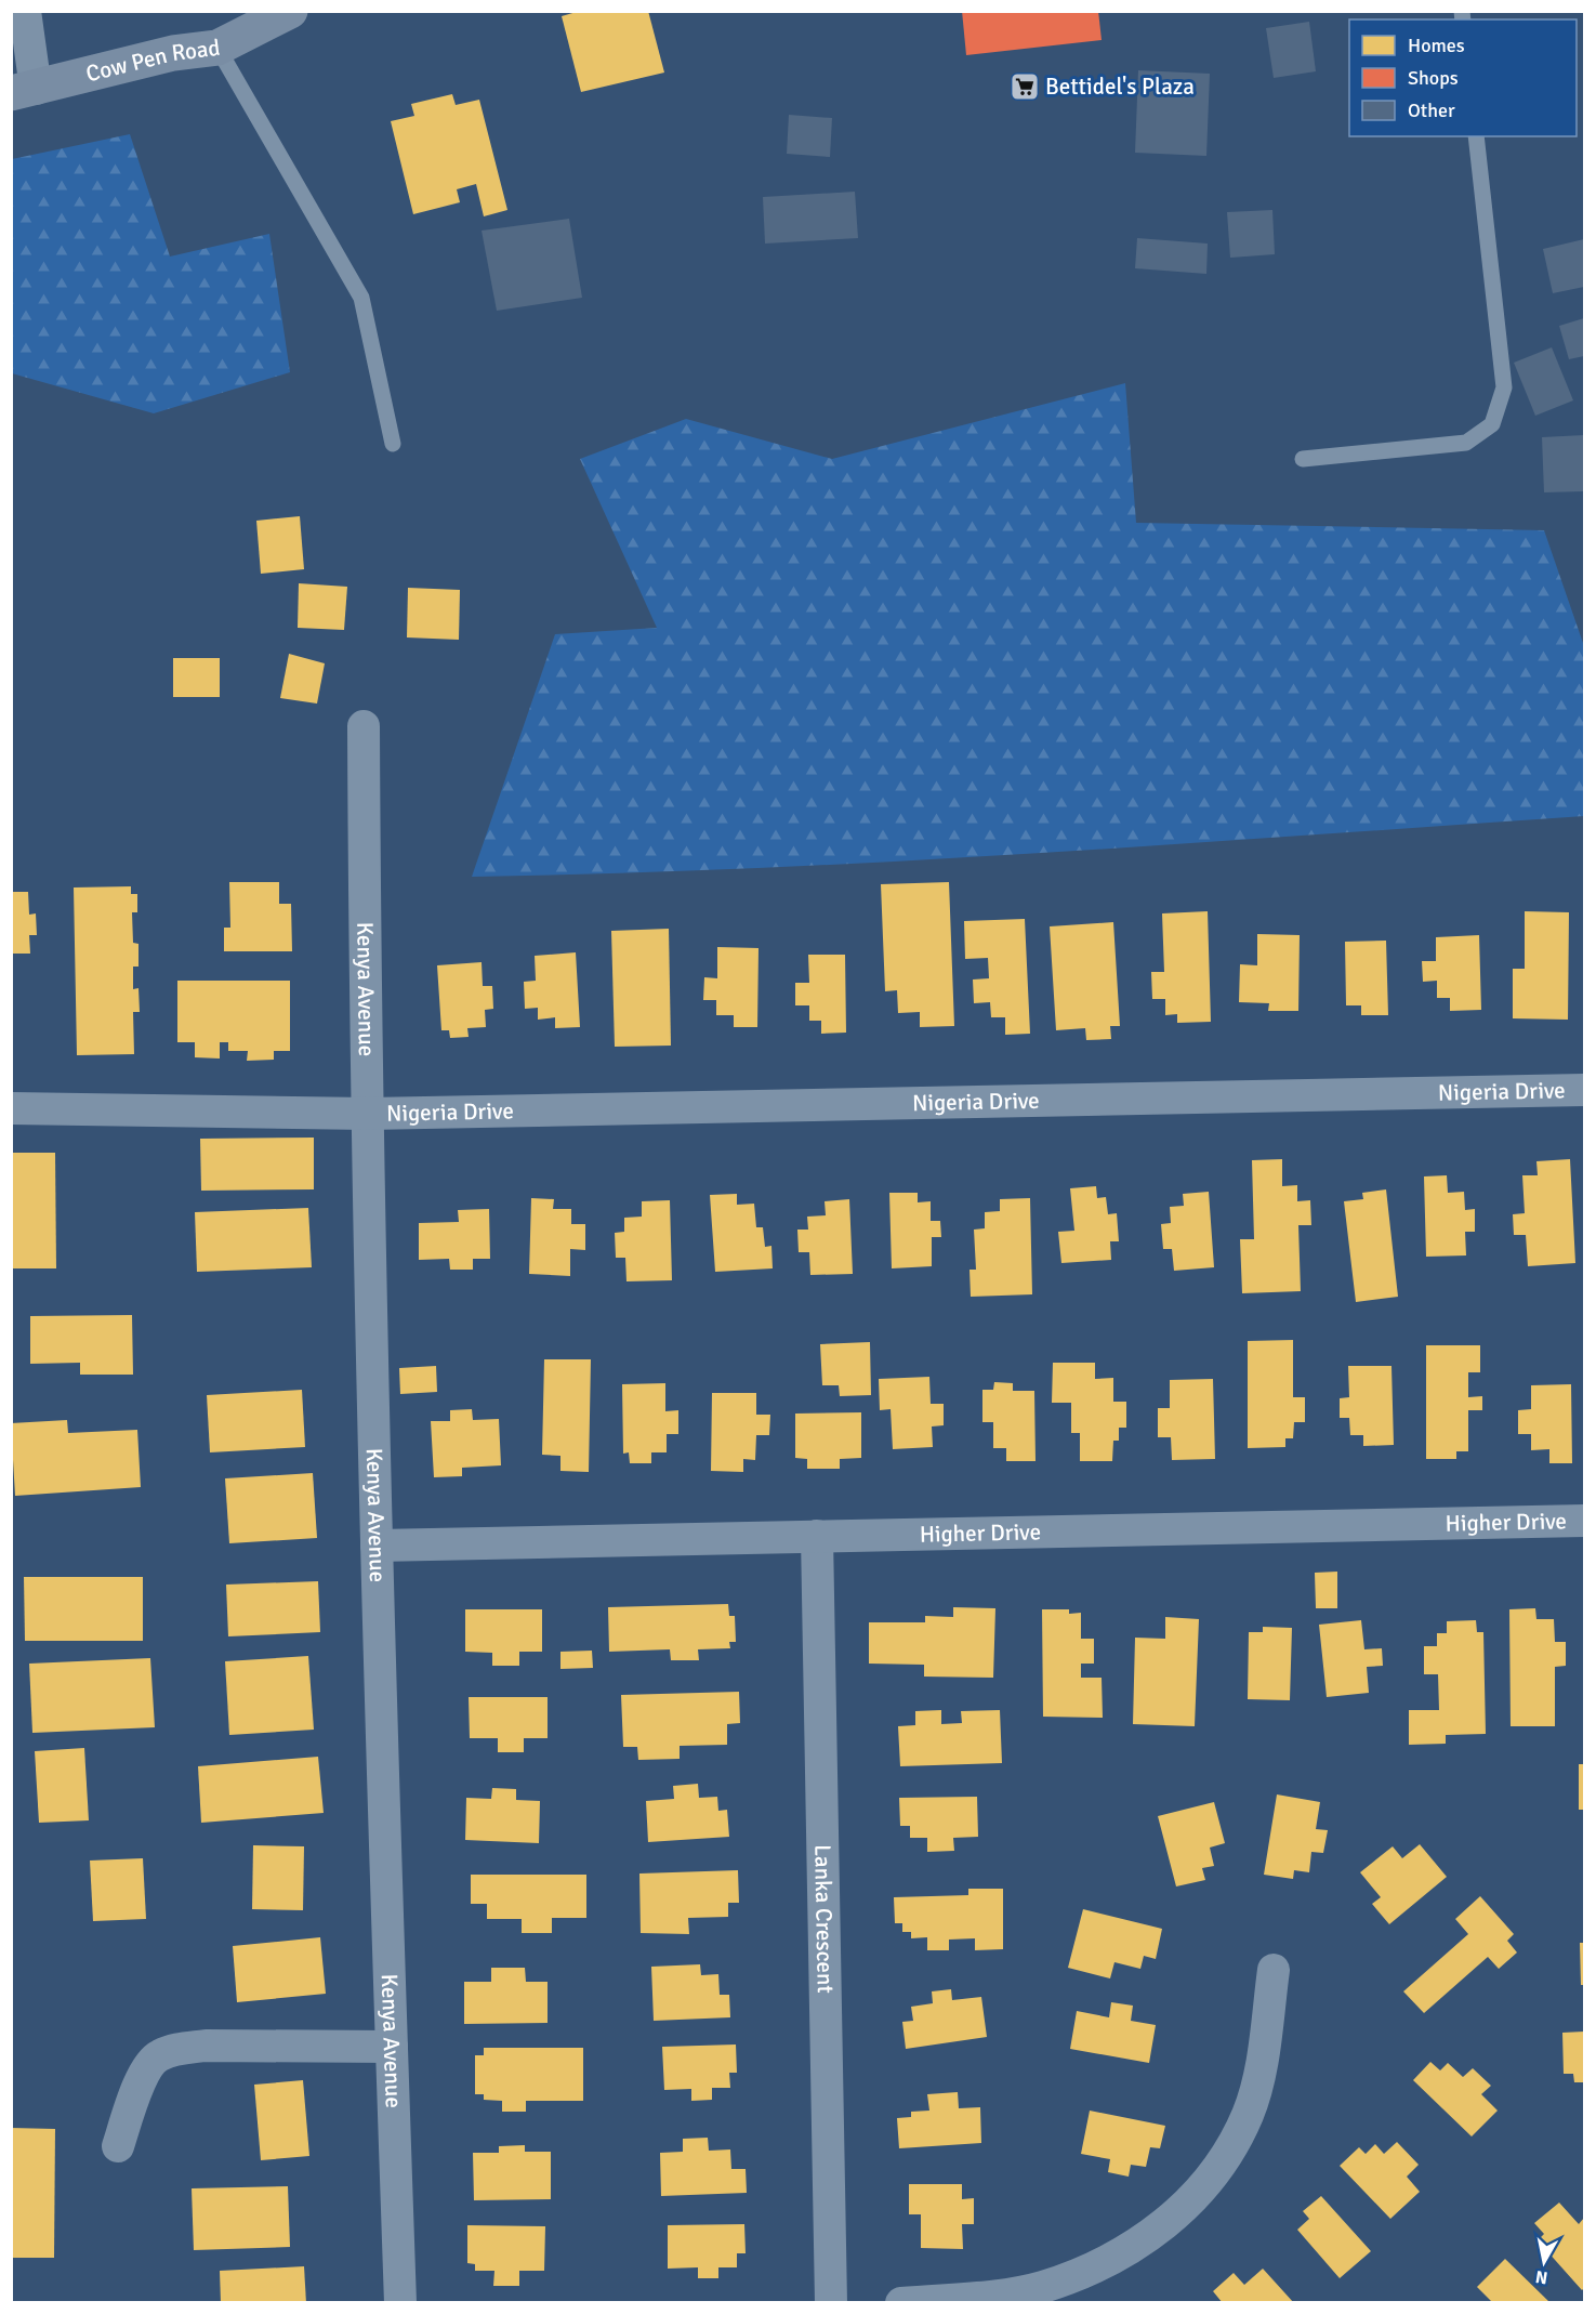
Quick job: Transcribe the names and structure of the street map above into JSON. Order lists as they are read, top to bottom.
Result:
{
  "streets": {
    "main road": ["Cow Pen Road"],
    "street": [
      "Kenya Avenue",
      "Nigeria Drive",
      "Higher Drive",
      "Lanka Crescent"
    ]
  },
  "crossings": [
    ["Kenya Avenue", "Nigeria Drive"],
    ["Kenya Avenue", "Higher Drive"],
    ["Higher Drive", "Lanka Crescent"]
  ],
  "places": {
    "supermarket": ["Bettidel's Plaza"]
  },
  "legend": ["Homes", "Shops", "Other"],
  "north": "bottom"
}
